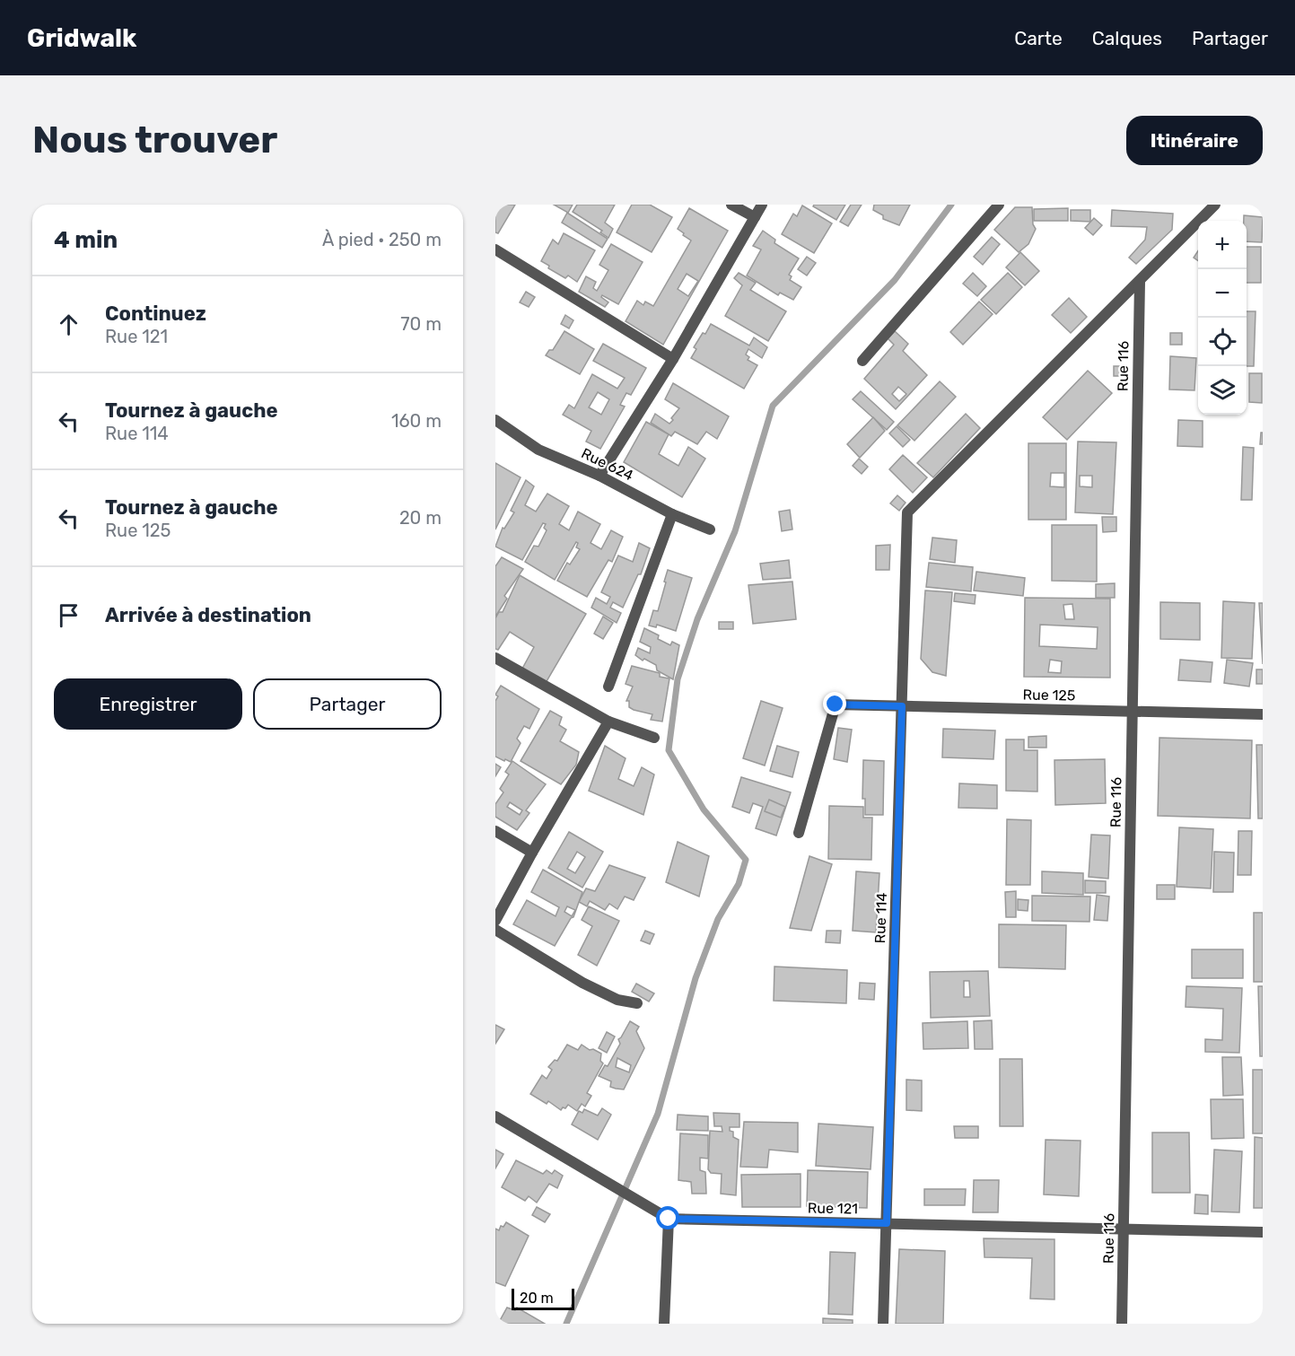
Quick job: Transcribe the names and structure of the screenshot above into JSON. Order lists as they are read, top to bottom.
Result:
{
  "streets": {
    "street": [
      "Rue 116",
      "Rue 624",
      "Rue 125",
      "Rue 114",
      "Rue 121"
    ]
  },
  "crossings": [
    ["Rue 116", "Rue 125"],
    ["Rue 116", "Rue 114"],
    ["Rue 116", "Rue 121"],
    ["Rue 125", "Rue 114"],
    ["Rue 114", "Rue 121"]
  ],
  "scale_bar": "20 m",
  "page": {
    "header": "Gridwalk",
    "nav": ["Carte", "Calques", "Partager"],
    "buttons": [
      "Itinéraire",
      ["Enregistrer", "Partager"]
    ],
    "title": "Nous trouver",
    "heading": ["4 min", "À pied · 250 m"],
    "map_buttons": ["+", "−"],
    "list": [
      ["Continuez", "Rue 121", "70 m"],
      ["Tournez à gauche", "Rue 114", "160 m"],
      ["Tournez à gauche", "Rue 125", "20 m"],
      "Arrivée à destination"
    ],
    "scale": "20 m"
  }
}
